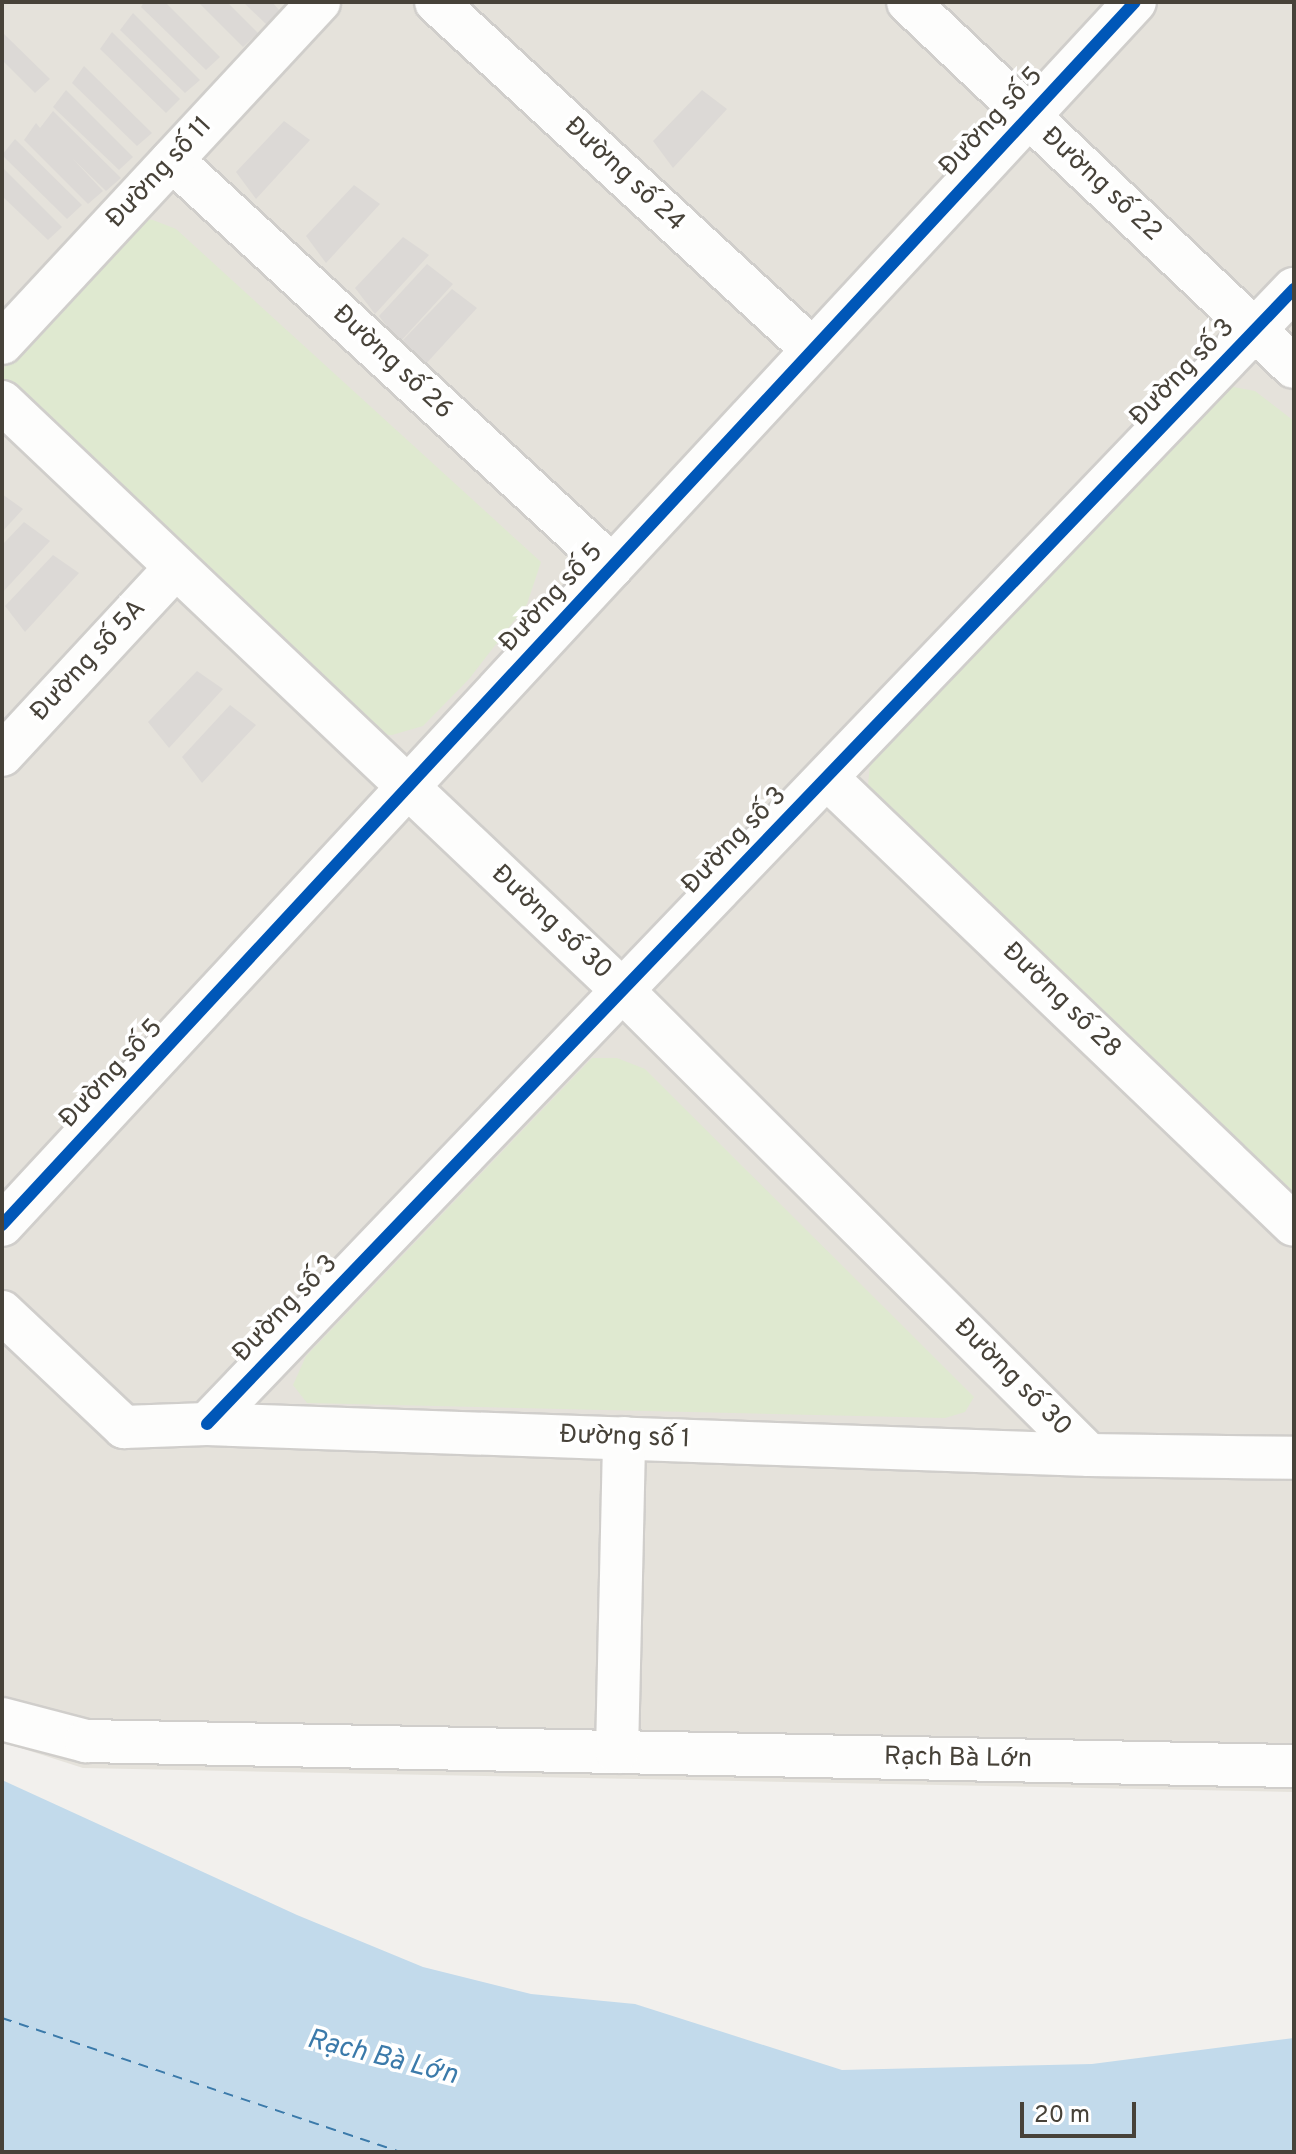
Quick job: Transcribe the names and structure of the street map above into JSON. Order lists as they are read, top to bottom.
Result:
{
  "streets": {
    "street": [
      "Đường số 5",
      "Đường số 11",
      "Đường số 24",
      "Đường số 22",
      "Đường số 26",
      "Đường số 3",
      "Đường số 5A",
      "Đường số 30",
      "Đường số 28",
      "Đường số 1",
      "Rạch Bà Lớn"
    ]
  },
  "crossings": [
    ["Đường số 5", "Đường số 24"],
    ["Đường số 5", "Đường số 22"],
    ["Đường số 5", "Đường số 26"],
    ["Đường số 5", "Đường số 30"],
    ["Đường số 11", "Đường số 26"],
    ["Đường số 22", "Đường số 3"],
    ["Đường số 3", "Đường số 30"],
    ["Đường số 3", "Đường số 28"],
    ["Đường số 3", "Đường số 1"],
    ["Đường số 5A", "Đường số 30"],
    ["Đường số 30", "Đường số 1"]
  ],
  "water": ["Rạch Bà Lớn"],
  "scale_bar": "20 m"
}
